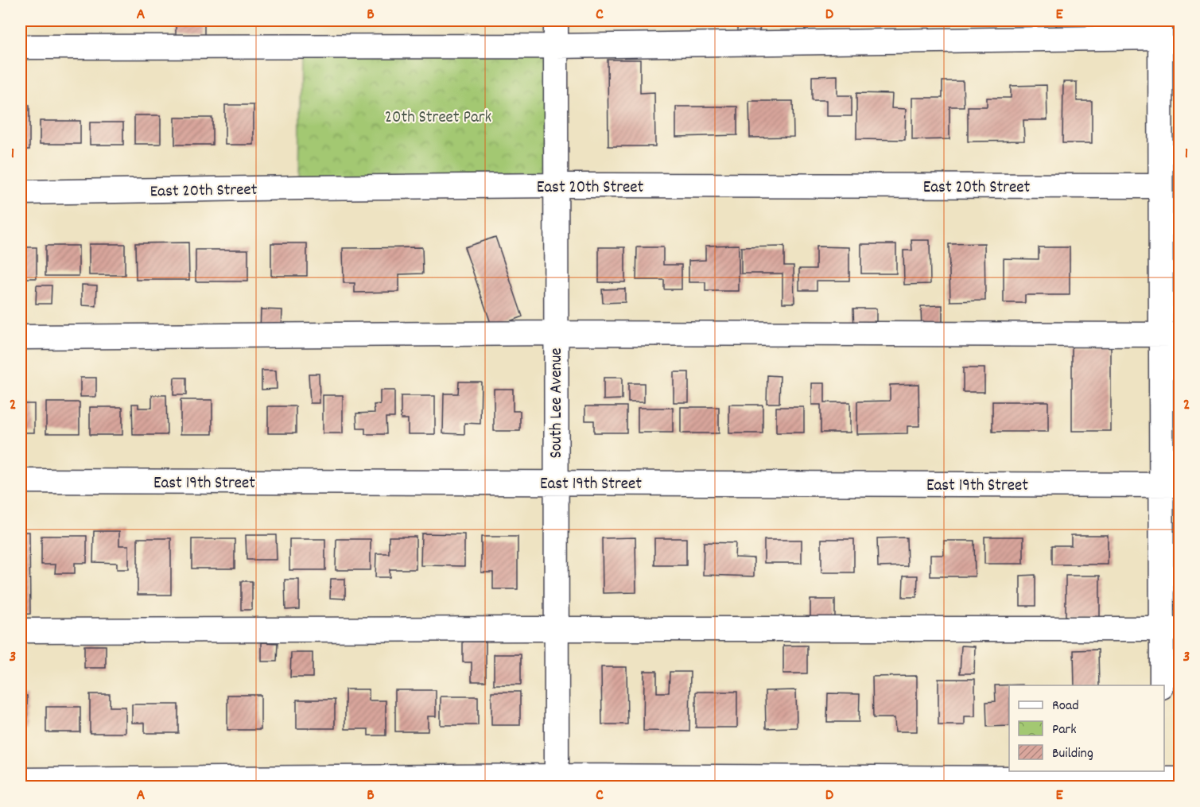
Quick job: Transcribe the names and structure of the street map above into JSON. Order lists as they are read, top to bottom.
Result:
{
  "streets": {
    "street": ["East 20th Street", "South Lee Avenue", "East 19th Street"]
  },
  "crossings": [
    ["East 20th Street", "South Lee Avenue"],
    ["South Lee Avenue", "East 19th Street"]
  ],
  "parks": ["20th Street Park"],
  "legend": ["Road", "Park", "Building"],
  "grid": {
    "columns": [
      "A",
      "B",
      "C",
      "D",
      "E"
    ],
    "rows": ["1", "2", "3"]
  }
}
